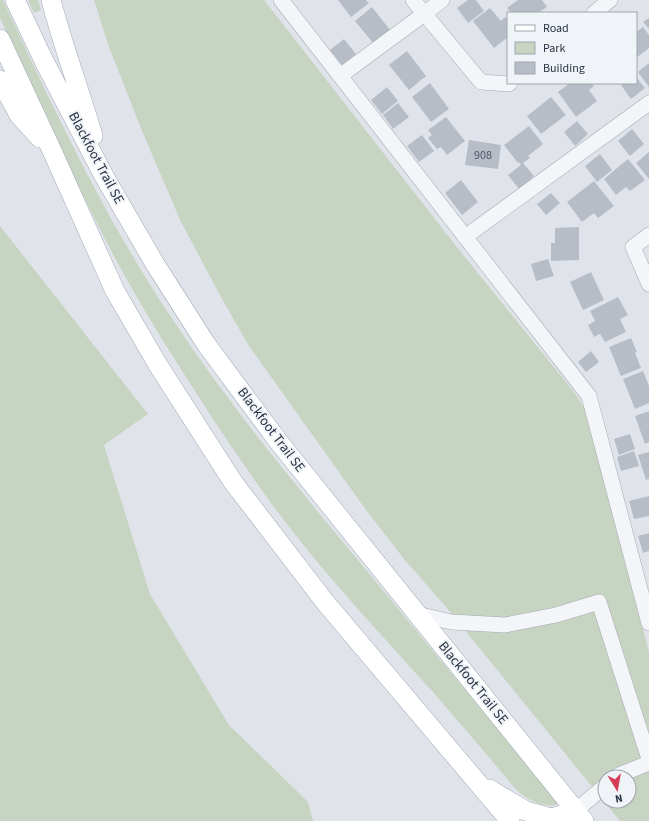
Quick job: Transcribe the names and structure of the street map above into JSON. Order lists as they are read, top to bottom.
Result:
{
  "streets": {
    "main road": ["Blackfoot Trail SE"]
  },
  "house_numbers": ["908"],
  "legend": ["Road", "Park", "Building"],
  "north": "bottom"
}
